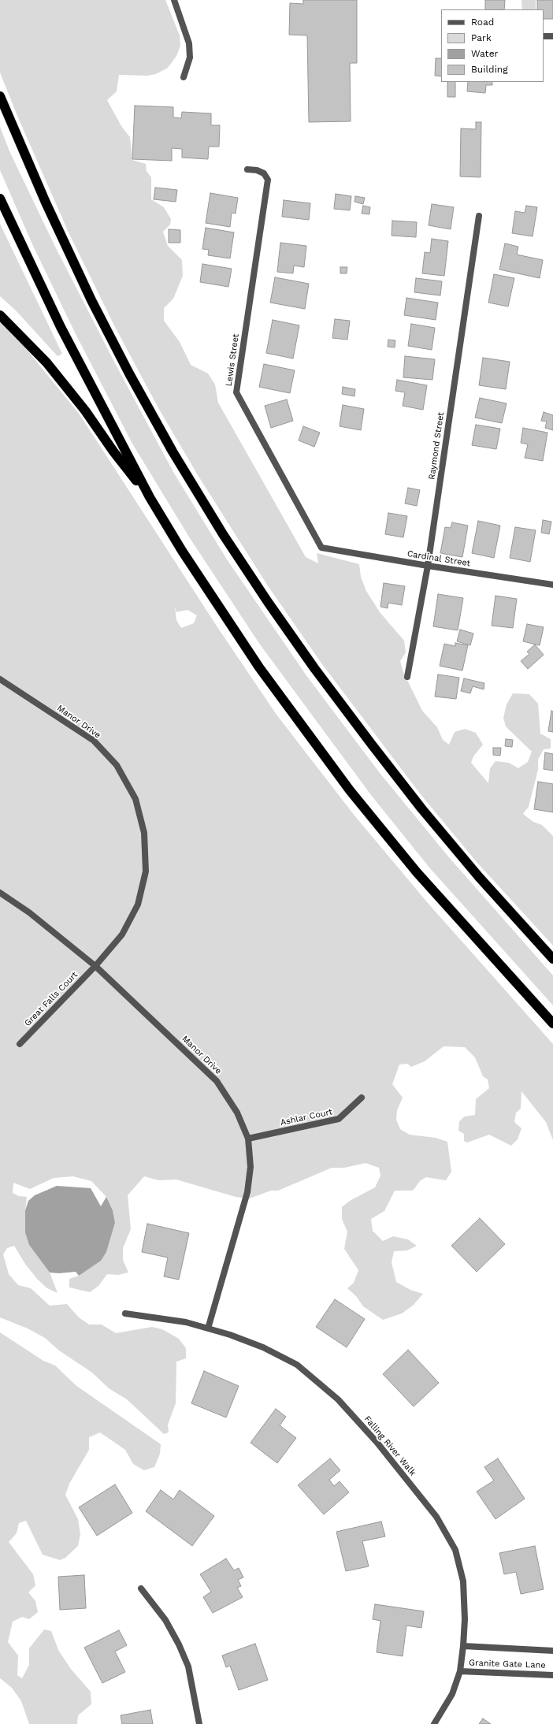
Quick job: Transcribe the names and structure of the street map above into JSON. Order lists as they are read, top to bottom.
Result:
{
  "streets": {
    "street": [
      "Lewis Street",
      "Raymond Street",
      "Cardinal Street",
      "Manor Drive",
      "Great Falls Court",
      "Ashlar Court",
      "Falling River Walk",
      "Granite Gate Lane"
    ]
  },
  "crossings": [
    ["Lewis Street", "Cardinal Street"],
    ["Raymond Street", "Cardinal Street"],
    ["Manor Drive", "Great Falls Court"],
    ["Manor Drive", "Ashlar Court"],
    ["Manor Drive", "Falling River Walk"],
    ["Falling River Walk", "Granite Gate Lane"]
  ],
  "legend": [
    "Road",
    "Park",
    "Water",
    "Building"
  ]
}
